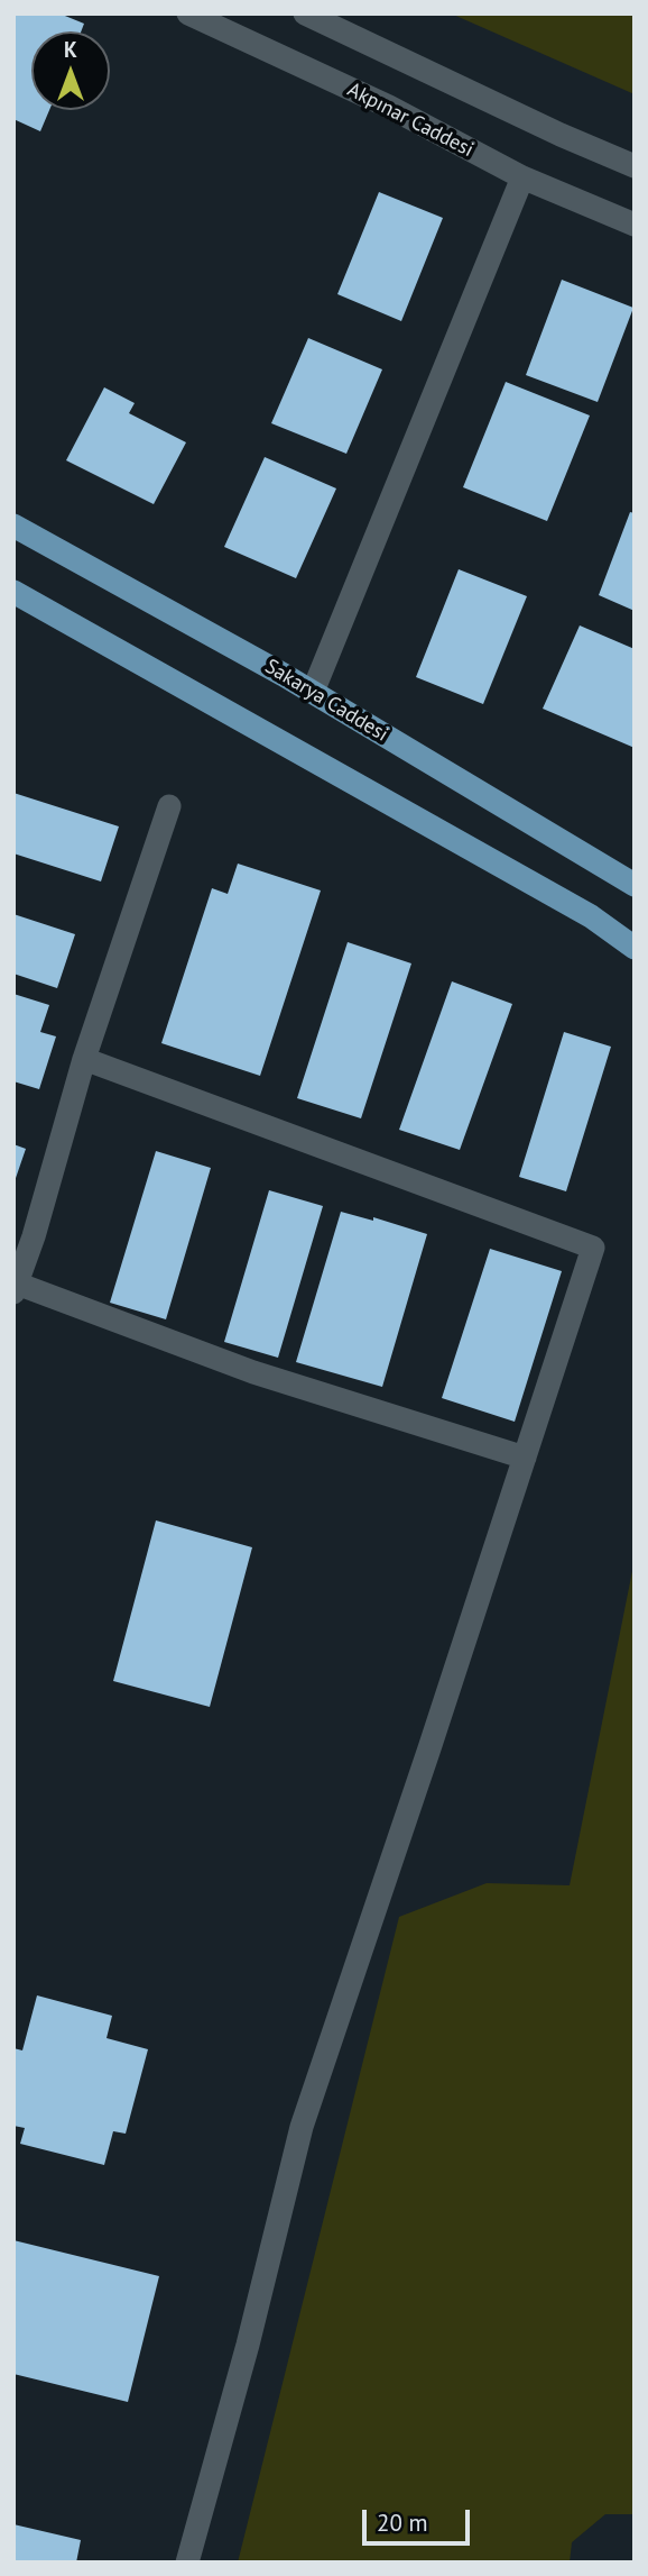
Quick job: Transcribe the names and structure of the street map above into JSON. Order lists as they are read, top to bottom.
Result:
{
  "streets": {
    "main road": ["Sakarya Caddesi"],
    "street": ["Akpınar Caddesi"]
  },
  "scale_bar": "20 m",
  "north": "top"
}
